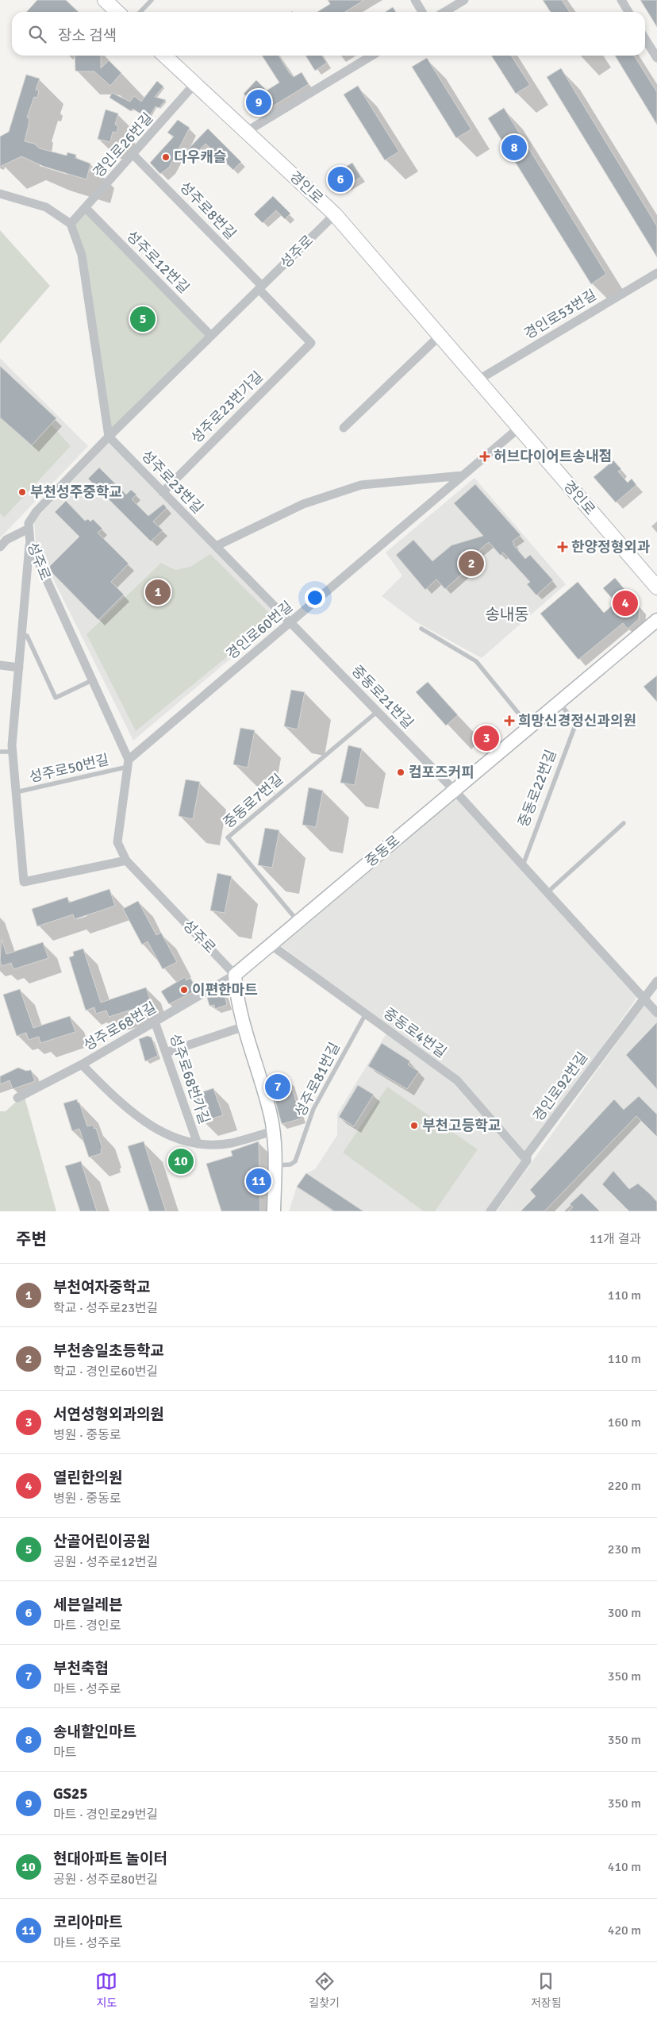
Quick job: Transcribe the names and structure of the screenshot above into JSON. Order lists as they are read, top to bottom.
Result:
{
  "streets": {
    "main road": ["경인로"],
    "street": [
      "경인로26번길",
      "성주로8번길",
      "성주로",
      "성주로12번길",
      "경인로53번길",
      "성주로23번가길",
      "성주로23번길",
      "경인로60번길",
      "중동로21번길",
      "중동로",
      "성주로68번길",
      "중동로4번길",
      "성주로68번가길",
      "경인로92번길"
    ],
    "lane": [
      "성주로50번길",
      "중동로22번길",
      "중동로7번길",
      "성주로81번길"
    ]
  },
  "crossings": [
    ["경인로26번길", "경인로"],
    ["경인로26번길", "성주로8번길"],
    ["경인로26번길", "성주로12번길"],
    ["경인로", "성주로"],
    ["경인로", "경인로53번길"],
    ["경인로", "경인로60번길"],
    ["성주로8번길", "성주로"],
    ["성주로8번길", "성주로23번가길"],
    ["성주로", "성주로12번길"],
    ["성주로", "성주로23번가길"],
    ["성주로", "성주로23번길"],
    ["성주로", "경인로60번길"],
    ["성주로", "성주로50번길"],
    ["성주로", "중동로"],
    ["성주로", "성주로68번길"],
    ["성주로23번가길", "성주로23번길"],
    ["성주로23번길", "경인로60번길"],
    ["성주로23번길", "중동로21번길"],
    ["경인로60번길", "중동로21번길"],
    ["경인로60번길", "성주로50번길"],
    ["중동로21번길", "중동로7번길"],
    ["중동로21번길", "중동로"],
    ["중동로22번길", "중동로"],
    ["중동로7번길", "중동로"],
    ["중동로", "성주로68번길"],
    ["중동로", "중동로4번길"],
    ["성주로68번길", "성주로68번가길"],
    ["중동로4번길", "성주로81번길"],
    ["중동로4번길", "경인로92번길"]
  ],
  "districts": ["송내동"],
  "places": {
    "other": [
      "다우캐슬",
      "부천성주중학교",
      "컴포즈커피",
      "이편한마트",
      "부천고등학교"
    ],
    "health": ["허브다이어트송내점", "한양정형외과", "희망신경정신과의원"]
  },
  "page": {
    "search": "장소 검색",
    "pins": [
      "9",
      "8",
      "6",
      "5",
      "2",
      "1",
      "4",
      "3",
      "7",
      "10",
      "11"
    ],
    "heading": ["주변", "11개 결과"],
    "list": [
      {
        "mark": "1",
        "name": "부천여자중학교",
        "note": "학교 · 성주로23번길",
        "value": "110 m"
      },
      {
        "mark": "2",
        "name": "부천송일초등학교",
        "note": "학교 · 경인로60번길",
        "value": "110 m"
      },
      {
        "mark": "3",
        "name": "서연성형외과의원",
        "note": "병원 · 중동로",
        "value": "160 m"
      },
      {
        "mark": "4",
        "name": "열린한의원",
        "note": "병원 · 중동로",
        "value": "220 m"
      },
      {
        "mark": "5",
        "name": "산골어린이공원",
        "note": "공원 · 성주로12번길",
        "value": "230 m"
      },
      {
        "mark": "6",
        "name": "세븐일레븐",
        "note": "마트 · 경인로",
        "value": "300 m"
      },
      {
        "mark": "7",
        "name": "부천축협",
        "note": "마트 · 성주로",
        "value": "350 m"
      },
      {
        "mark": "8",
        "name": "송내할인마트",
        "note": "마트",
        "value": "350 m"
      },
      {
        "mark": "9",
        "name": "GS25",
        "note": "마트 · 경인로29번길",
        "value": "350 m"
      },
      {
        "mark": "10",
        "name": "현대아파트 놀이터",
        "note": "공원 · 성주로80번길",
        "value": "410 m"
      },
      {
        "mark": "11",
        "name": "코리아마트",
        "note": "마트 · 성주로",
        "value": "420 m"
      }
    ],
    "nav": ["지도", "길찾기", "저장됨"]
  }
}
